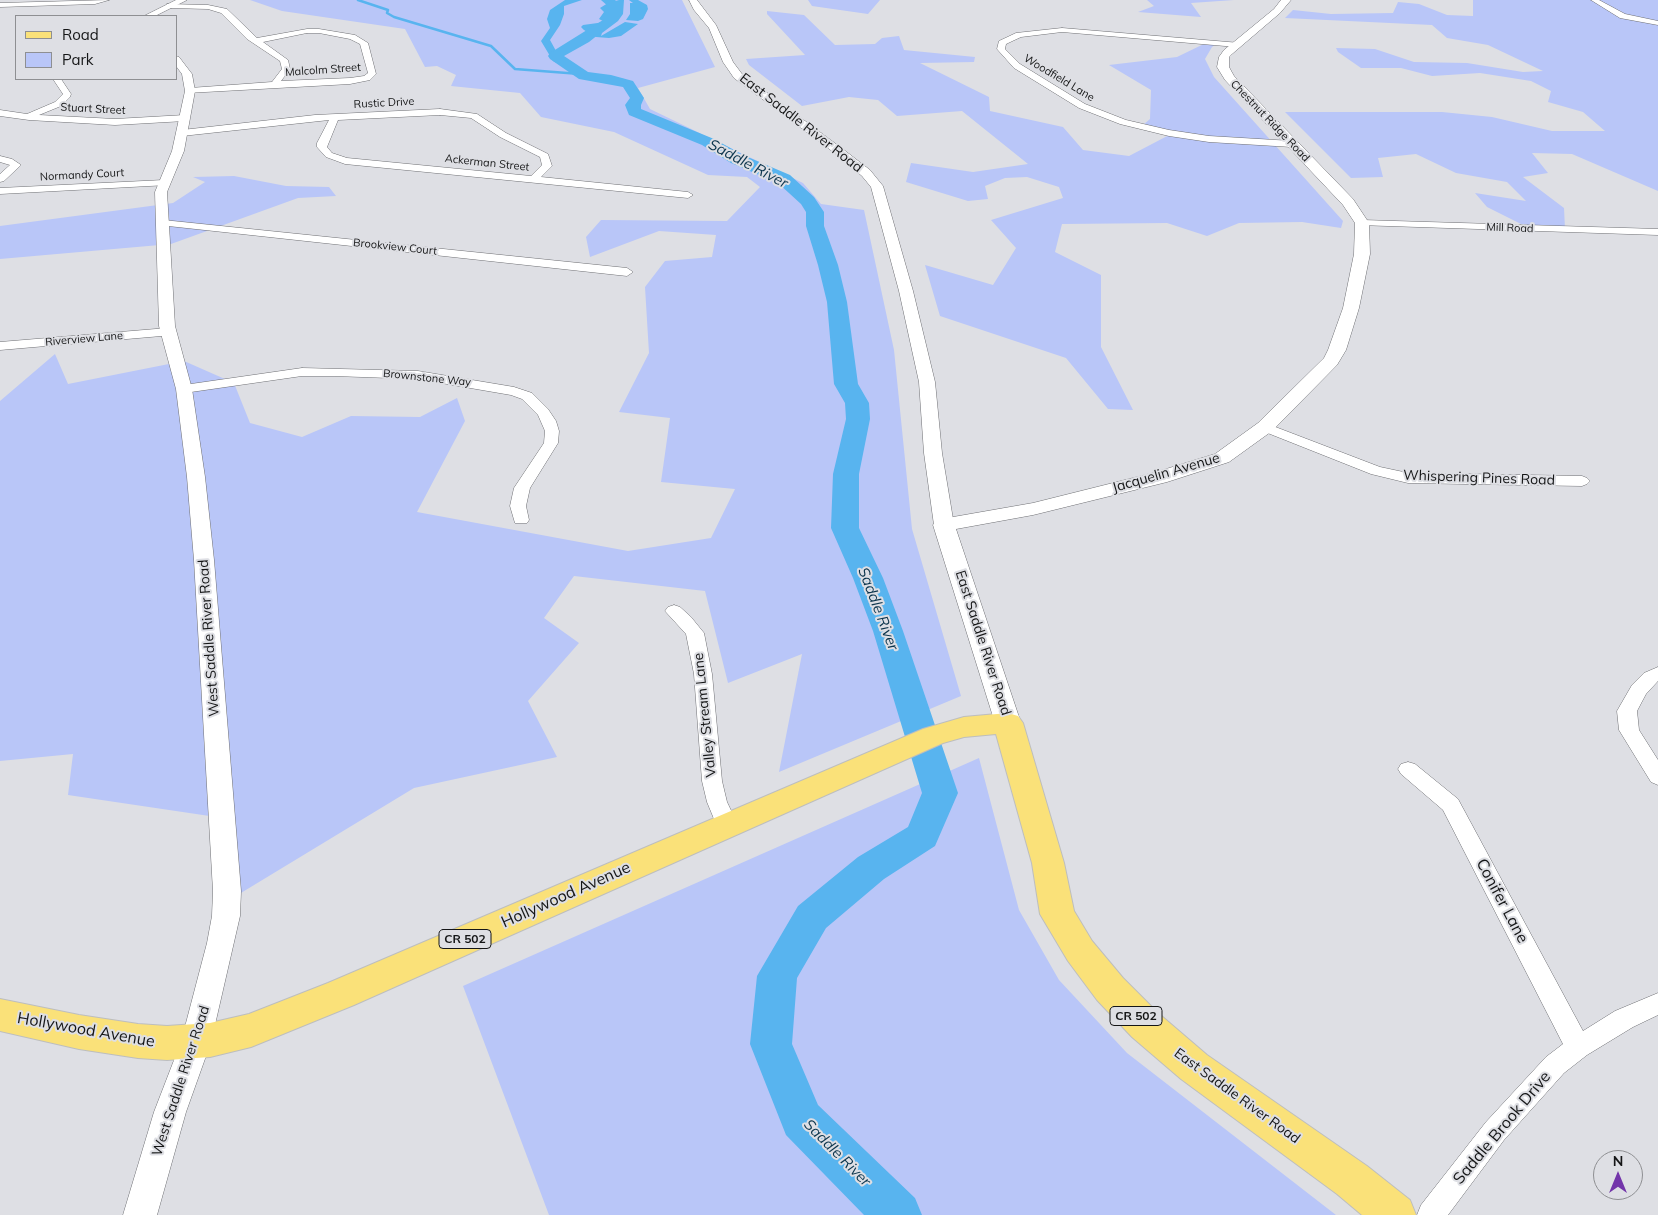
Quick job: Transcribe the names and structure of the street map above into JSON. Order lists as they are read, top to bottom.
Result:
{
  "streets": {
    "main road": [
      "Chestnut Ridge Road",
      "East Saddle River Road",
      "Jacquelin Avenue",
      "Hollywood Avenue",
      "CR 502"
    ],
    "street": [
      "Malcolm Street",
      "Woodfield Lane",
      "Rustic Drive",
      "Stuart Street",
      "Ackerman Street",
      "Normandy Court",
      "Mill Road",
      "Brookview Court",
      "Riverview Lane",
      "Brownstone Way",
      "Whispering Pines Road",
      "West Saddle River Road",
      "Valley Stream Lane",
      "Conifer Lane",
      "Saddle Brook Drive"
    ]
  },
  "crossings": [
    ["Malcolm Street", "West Saddle River Road"],
    ["Woodfield Lane", "Chestnut Ridge Road"],
    ["Rustic Drive", "Stuart Street"],
    ["Rustic Drive", "Ackerman Street"],
    ["Rustic Drive", "West Saddle River Road"],
    ["Stuart Street", "West Saddle River Road"],
    ["Chestnut Ridge Road", "Mill Road"],
    ["Chestnut Ridge Road", "Jacquelin Avenue"],
    ["East Saddle River Road", "Jacquelin Avenue"],
    ["East Saddle River Road", "Hollywood Avenue"],
    ["Normandy Court", "West Saddle River Road"],
    ["Mill Road", "Jacquelin Avenue"],
    ["Brookview Court", "West Saddle River Road"],
    ["Riverview Lane", "West Saddle River Road"],
    ["Brownstone Way", "West Saddle River Road"],
    ["Jacquelin Avenue", "Whispering Pines Road"],
    ["West Saddle River Road", "Hollywood Avenue"],
    ["Valley Stream Lane", "Hollywood Avenue"],
    ["Conifer Lane", "Saddle Brook Drive"]
  ],
  "water": ["Saddle River"],
  "legend": ["Road", "Park"],
  "north": "top"
}
